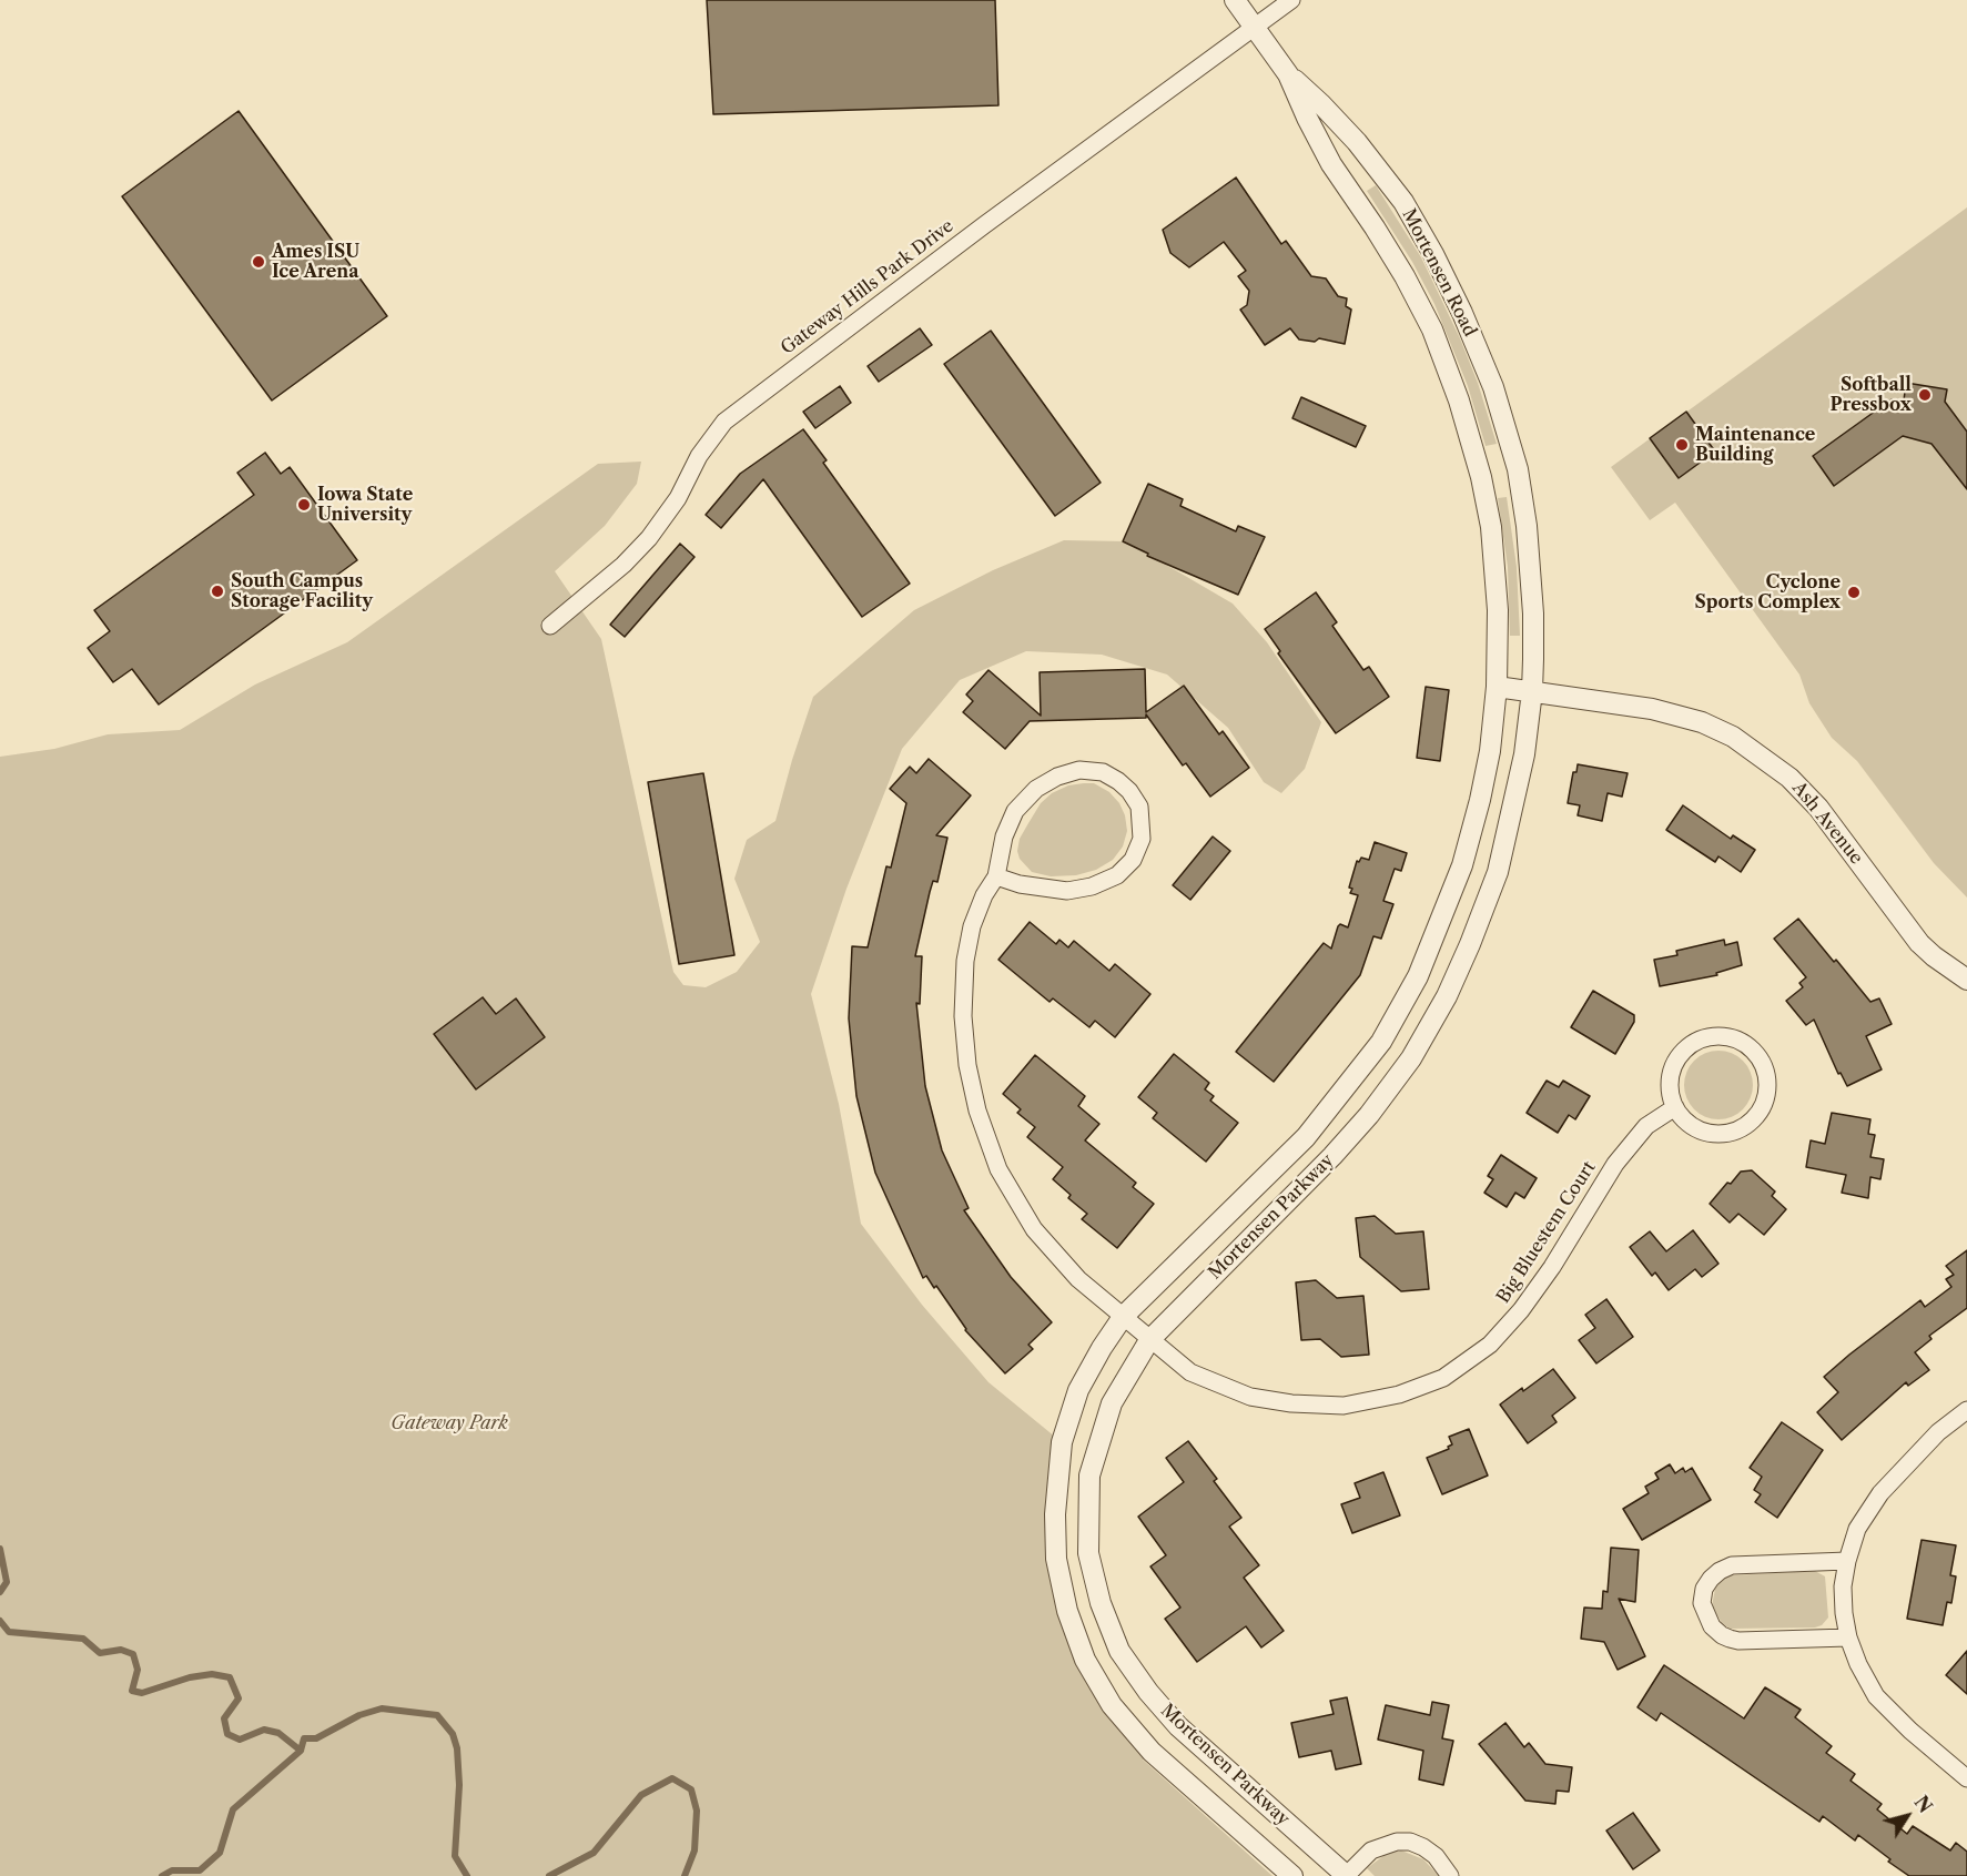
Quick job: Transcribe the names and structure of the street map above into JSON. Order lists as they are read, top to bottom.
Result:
{
  "streets": {
    "street": [
      "Mortensen Road",
      "Gateway Hills Park Drive",
      "Ash Avenue",
      "Mortensen Parkway",
      "Big Bluestem Court"
    ]
  },
  "crossings": [
    ["Mortensen Road", "Gateway Hills Park Drive"],
    ["Mortensen Road", "Mortensen Parkway"],
    ["Ash Avenue", "Mortensen Parkway"],
    ["Mortensen Parkway", "Big Bluestem Court"]
  ],
  "parks": ["Gateway Park"],
  "places": [
    "Ames ISU Ice Arena",
    "Softball Pressbox",
    "Maintenance Building",
    "Iowa State University",
    "South Campus Storage Facility",
    "Cyclone Sports Complex"
  ],
  "north": "top right"
}
